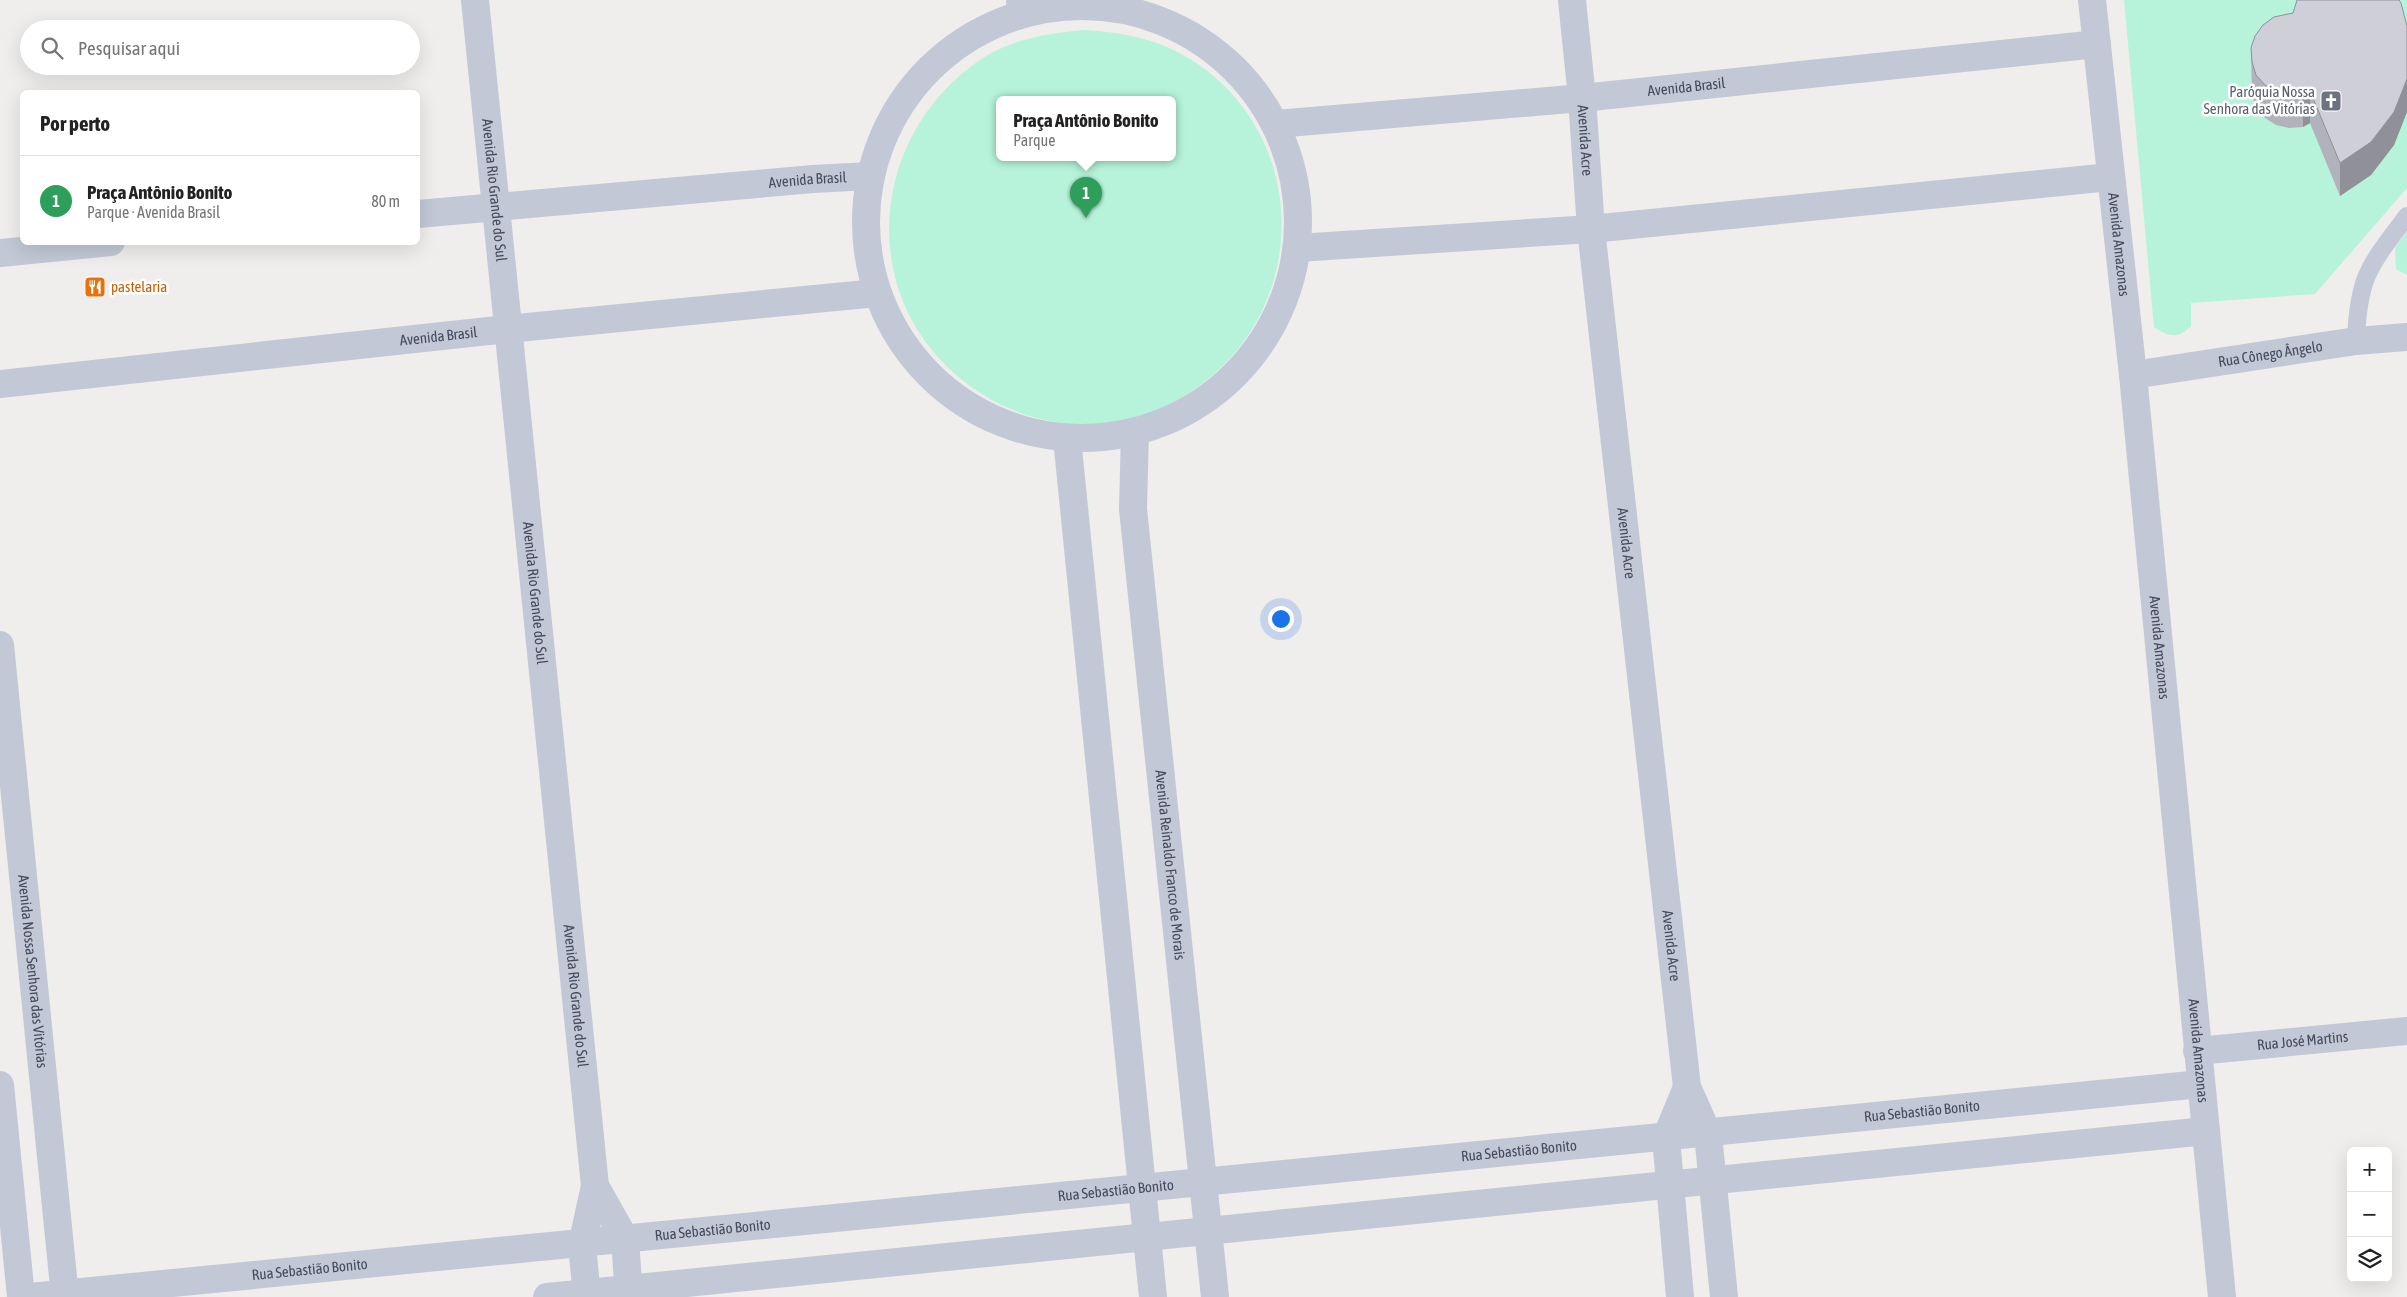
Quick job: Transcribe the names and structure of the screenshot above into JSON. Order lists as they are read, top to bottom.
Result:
{
  "streets": {
    "street": [
      "Avenida Brasil",
      "Avenida Acre",
      "Avenida Rio Grande do Sul",
      "Avenida Amazonas",
      "Rua Cônego Ângelo",
      "Avenida Reinaldo Franco de Morais",
      "Avenida Nossa Senhora das Vitórias",
      "Rua José Martins",
      "Rua Sebastião Bonito"
    ]
  },
  "crossings": [
    ["Avenida Brasil", "Avenida Acre"],
    ["Avenida Brasil", "Avenida Rio Grande do Sul"],
    ["Avenida Brasil", "Avenida Amazonas"],
    ["Avenida Brasil", "Avenida Reinaldo Franco de Morais"],
    ["Avenida Acre", "Rua Sebastião Bonito"],
    ["Avenida Rio Grande do Sul", "Rua Sebastião Bonito"],
    ["Avenida Amazonas", "Rua Cônego Ângelo"],
    ["Avenida Amazonas", "Rua José Martins"],
    ["Avenida Amazonas", "Rua Sebastião Bonito"],
    ["Avenida Reinaldo Franco de Morais", "Rua Sebastião Bonito"],
    ["Avenida Nossa Senhora das Vitórias", "Rua Sebastião Bonito"]
  ],
  "places": {
    "church": ["Paróquia Nossa Senhora das Vitórias"],
    "restaurant": ["pastelaria"]
  },
  "page": {
    "search": "Pesquisar aqui",
    "heading": "Por perto",
    "popup": ["Praça Antônio Bonito", "Parque"],
    "list": [
      {
        "mark": "1",
        "name": "Praça Antônio Bonito",
        "note": "Parque · Avenida Brasil",
        "value": "80 m"
      }
    ],
    "pins": "1",
    "map_buttons": ["+", "−"]
  }
}
